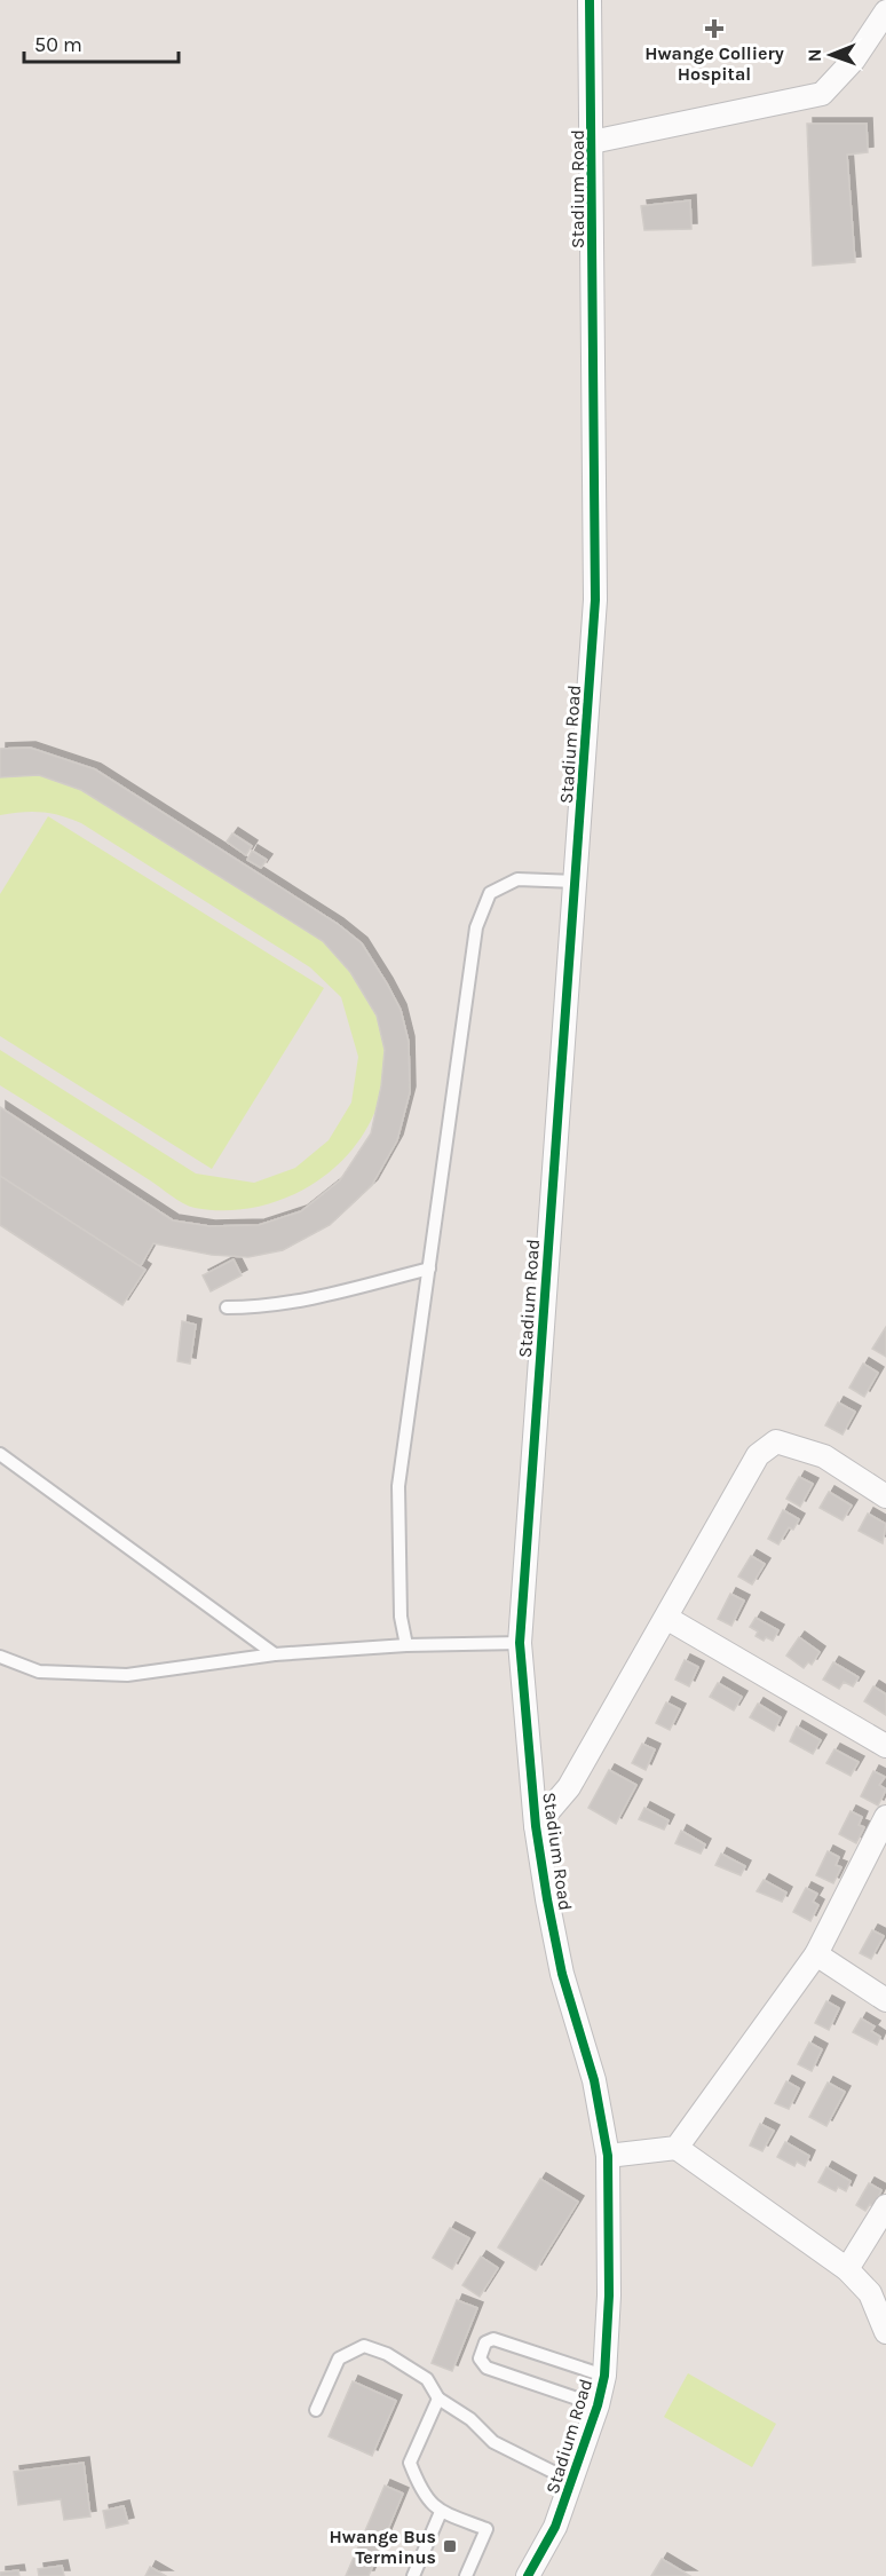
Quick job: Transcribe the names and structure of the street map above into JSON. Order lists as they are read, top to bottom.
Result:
{
  "streets": {
    "street": ["Stadium Road"]
  },
  "places": {
    "health": ["Hwange Colliery Hospital"],
    "transit": ["Hwange Bus Terminus"]
  },
  "scale_bar": "50 m",
  "north": "left"
}
